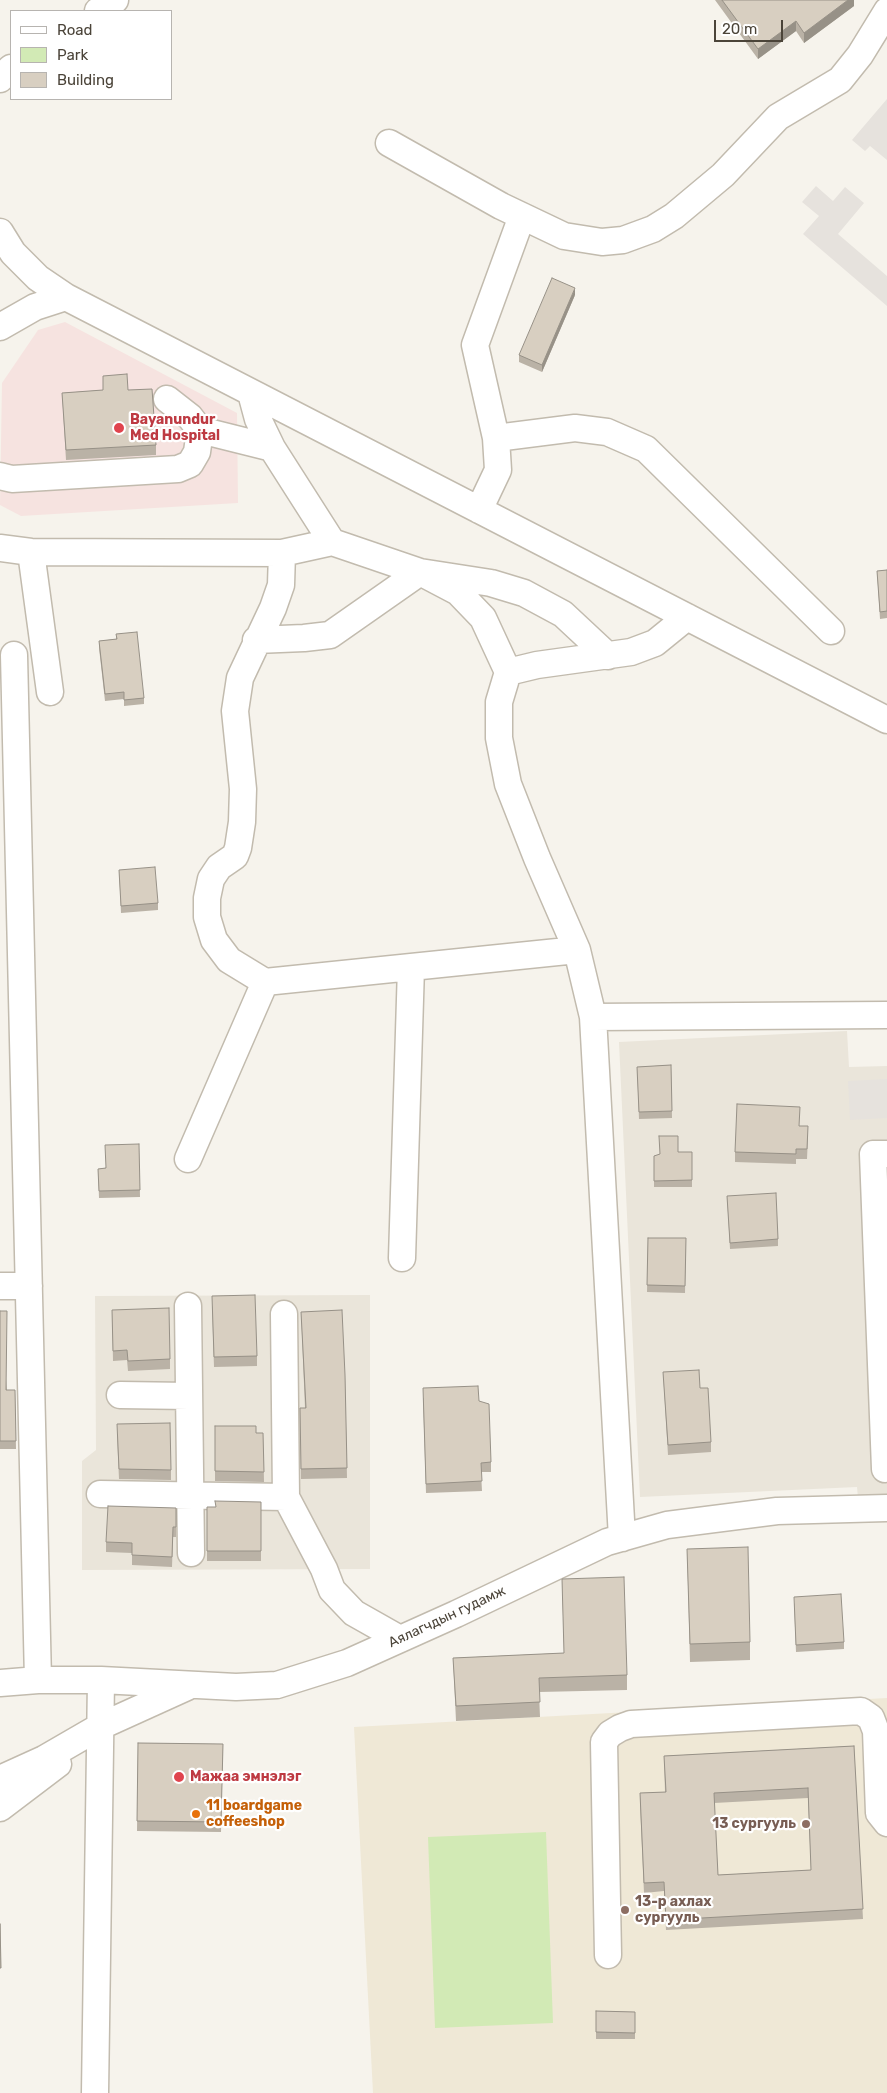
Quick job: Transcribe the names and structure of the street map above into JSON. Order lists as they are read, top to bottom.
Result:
{
  "streets": {
    "street": ["Аялагчдын гудамж"]
  },
  "places": [
    "Bayanundur Med Hospital",
    "Maжаа эмнэлэг",
    "11 boardgame coffeeshop",
    "13 сургууль",
    "13-р ахлах сургууль"
  ],
  "legend": ["Road", "Park", "Building"],
  "scale_bar": "20 m"
}
